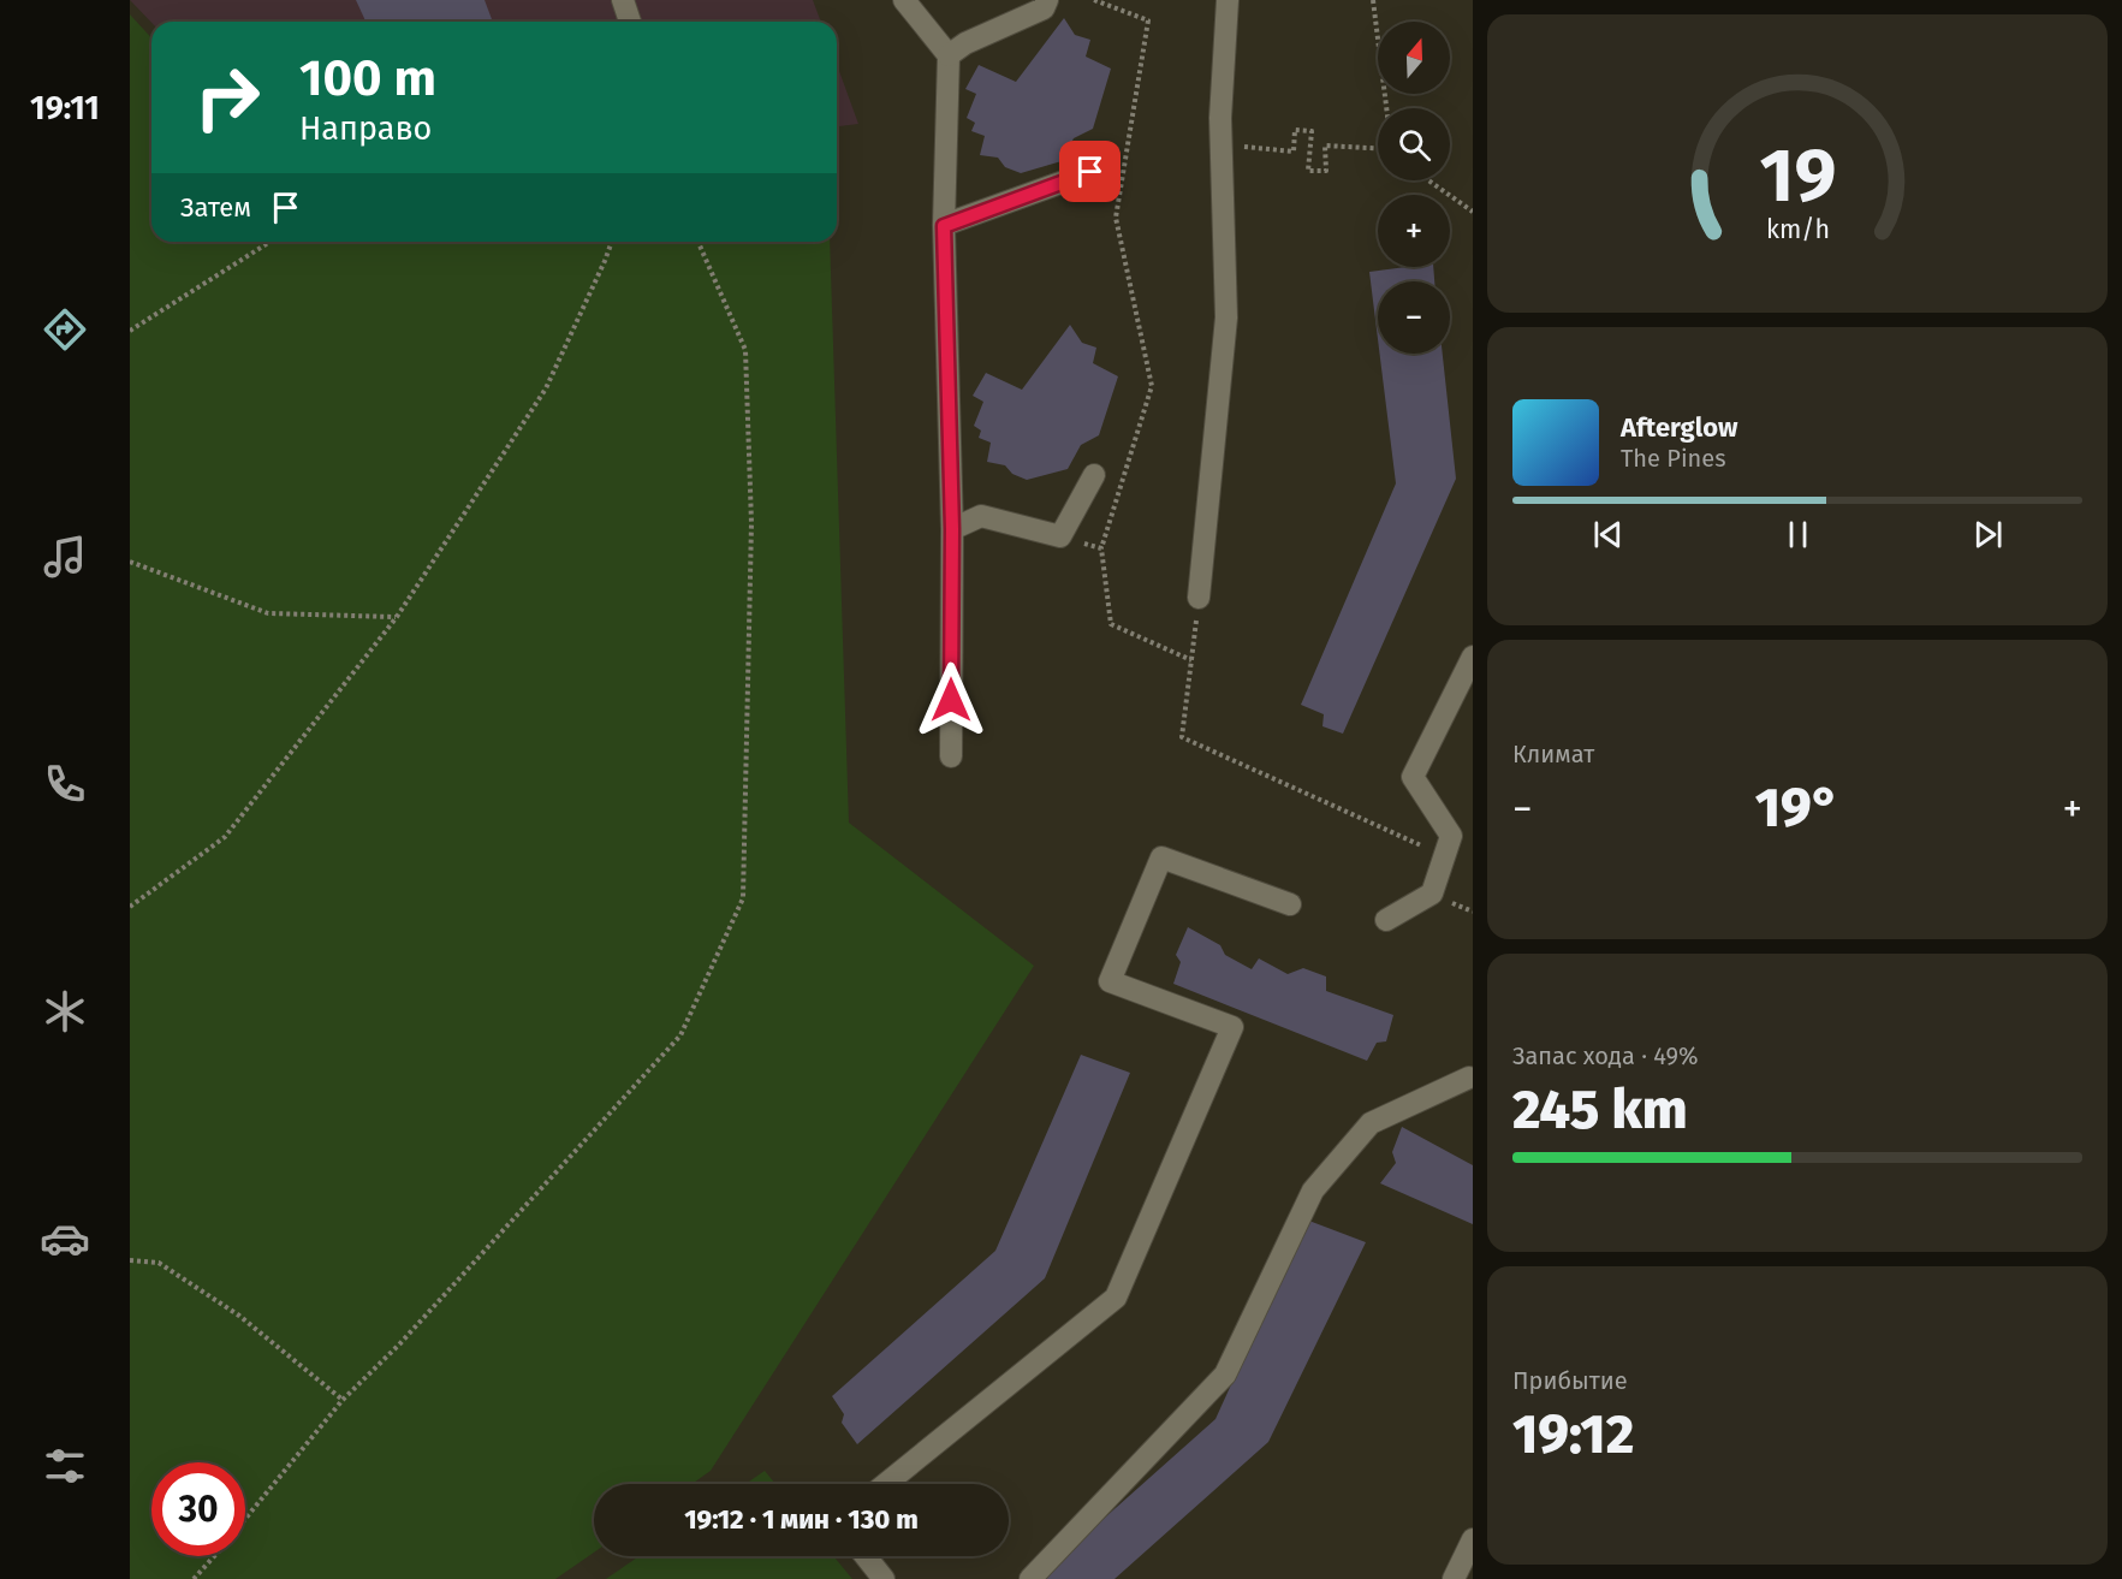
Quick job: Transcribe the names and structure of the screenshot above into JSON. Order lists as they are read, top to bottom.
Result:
{
  "north": "top",
  "page": {
    "tabs": "19:11",
    "map_buttons": ["+", "−"],
    "turn": ["100 m", "Направо"],
    "then": "Затем",
    "song": ["Afterglow", "The Pines"],
    "tile": [
      "Климат",
      ["Запас хода · 49%", "245 km"],
      ["Прибытие", "19:12"]
    ],
    "heat": ["−", "19°", "+"],
    "limit": "30",
    "trip": "19:12 · 1 мин · 130 m",
    "gauge": ["19", "km/h"]
  }
}
